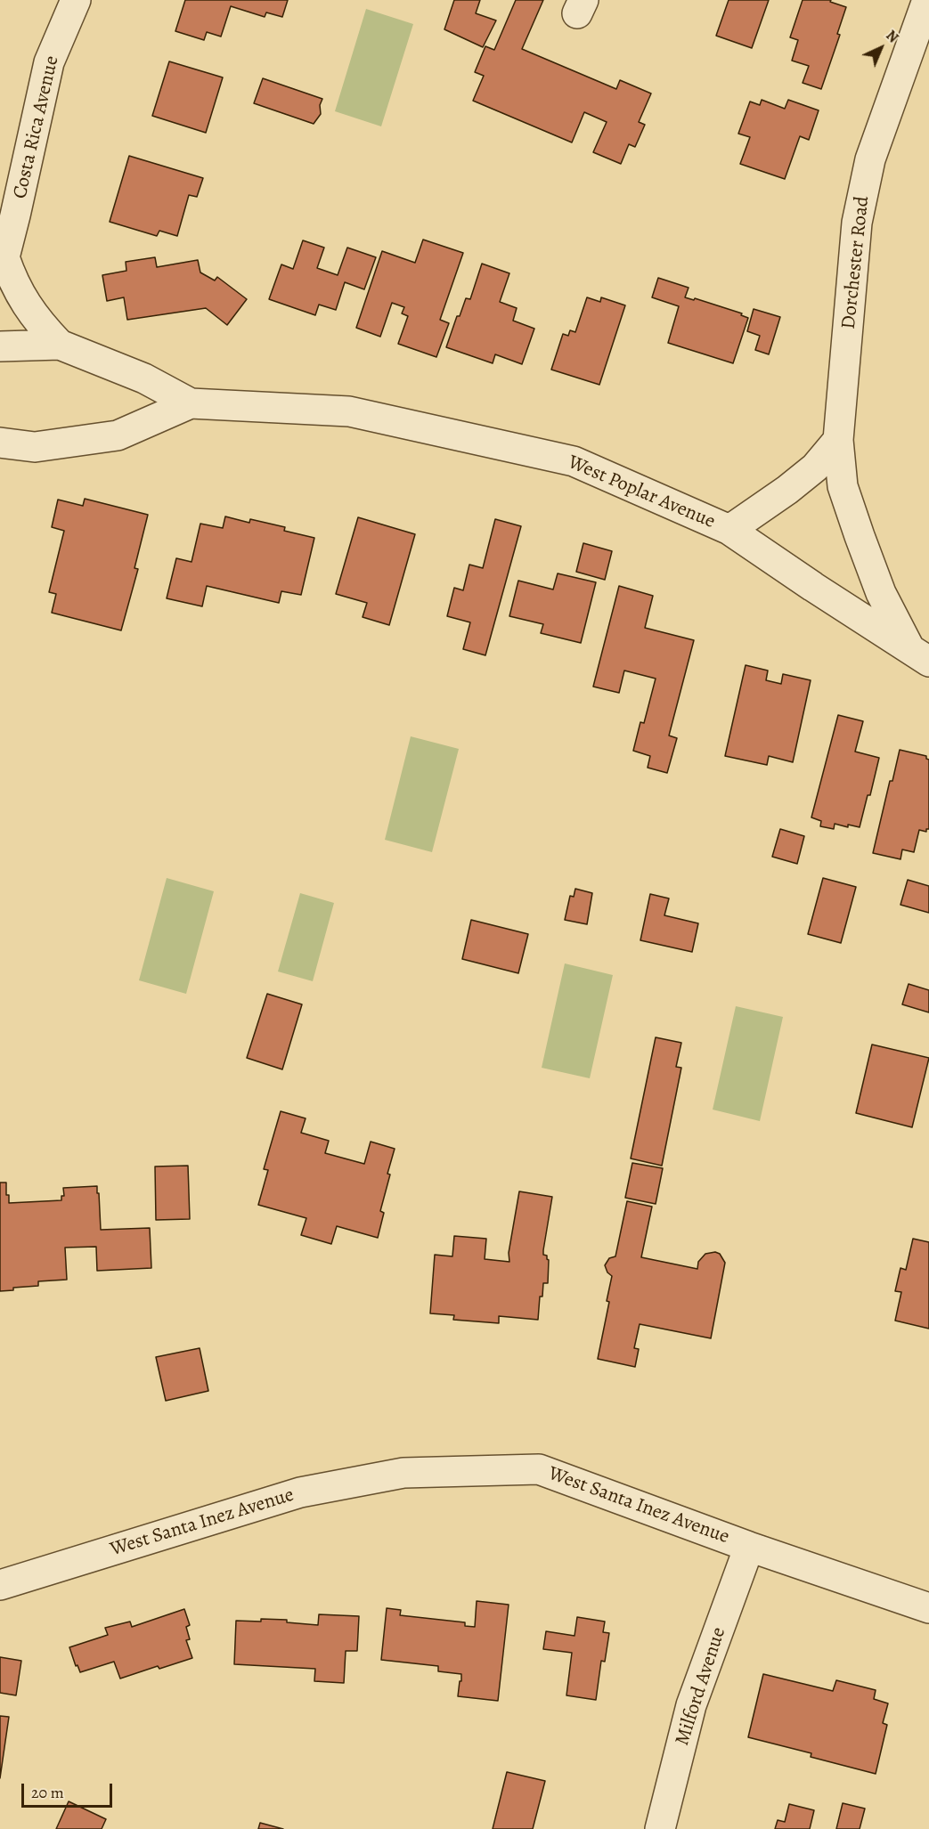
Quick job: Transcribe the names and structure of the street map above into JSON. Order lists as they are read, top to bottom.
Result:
{
  "streets": {
    "street": [
      "Costa Rica Avenue",
      "Dorchester Road",
      "West Poplar Avenue",
      "West Santa Inez Avenue",
      "Milford Avenue"
    ]
  },
  "crossings": [
    ["Costa Rica Avenue", "West Poplar Avenue"],
    ["Dorchester Road", "West Poplar Avenue"],
    ["West Santa Inez Avenue", "Milford Avenue"]
  ],
  "scale_bar": "20 m",
  "north": "top right"
}
